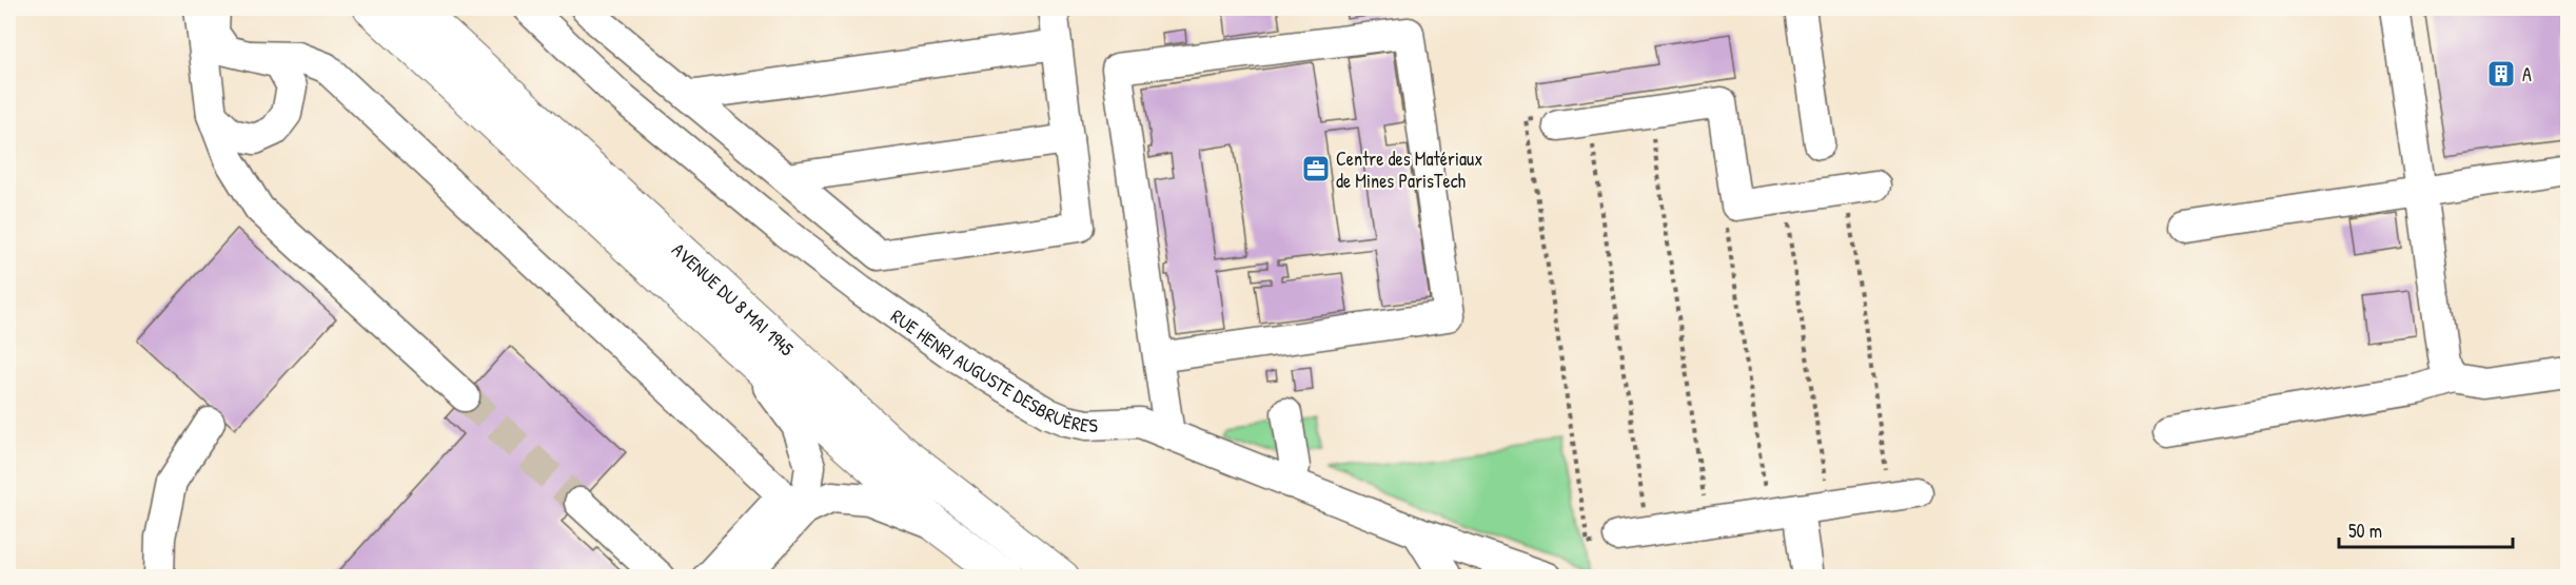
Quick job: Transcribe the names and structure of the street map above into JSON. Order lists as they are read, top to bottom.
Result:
{
  "streets": {
    "main road": ["AVENUE DU 8 MAI 1945"],
    "lane": ["RUE HENRI AUGUSTE DESBRUÈRES"]
  },
  "places": {
    "building": ["A"],
    "office": ["Centre des Matériaux de Mines ParisTech"]
  },
  "scale_bar": "50 m"
}
